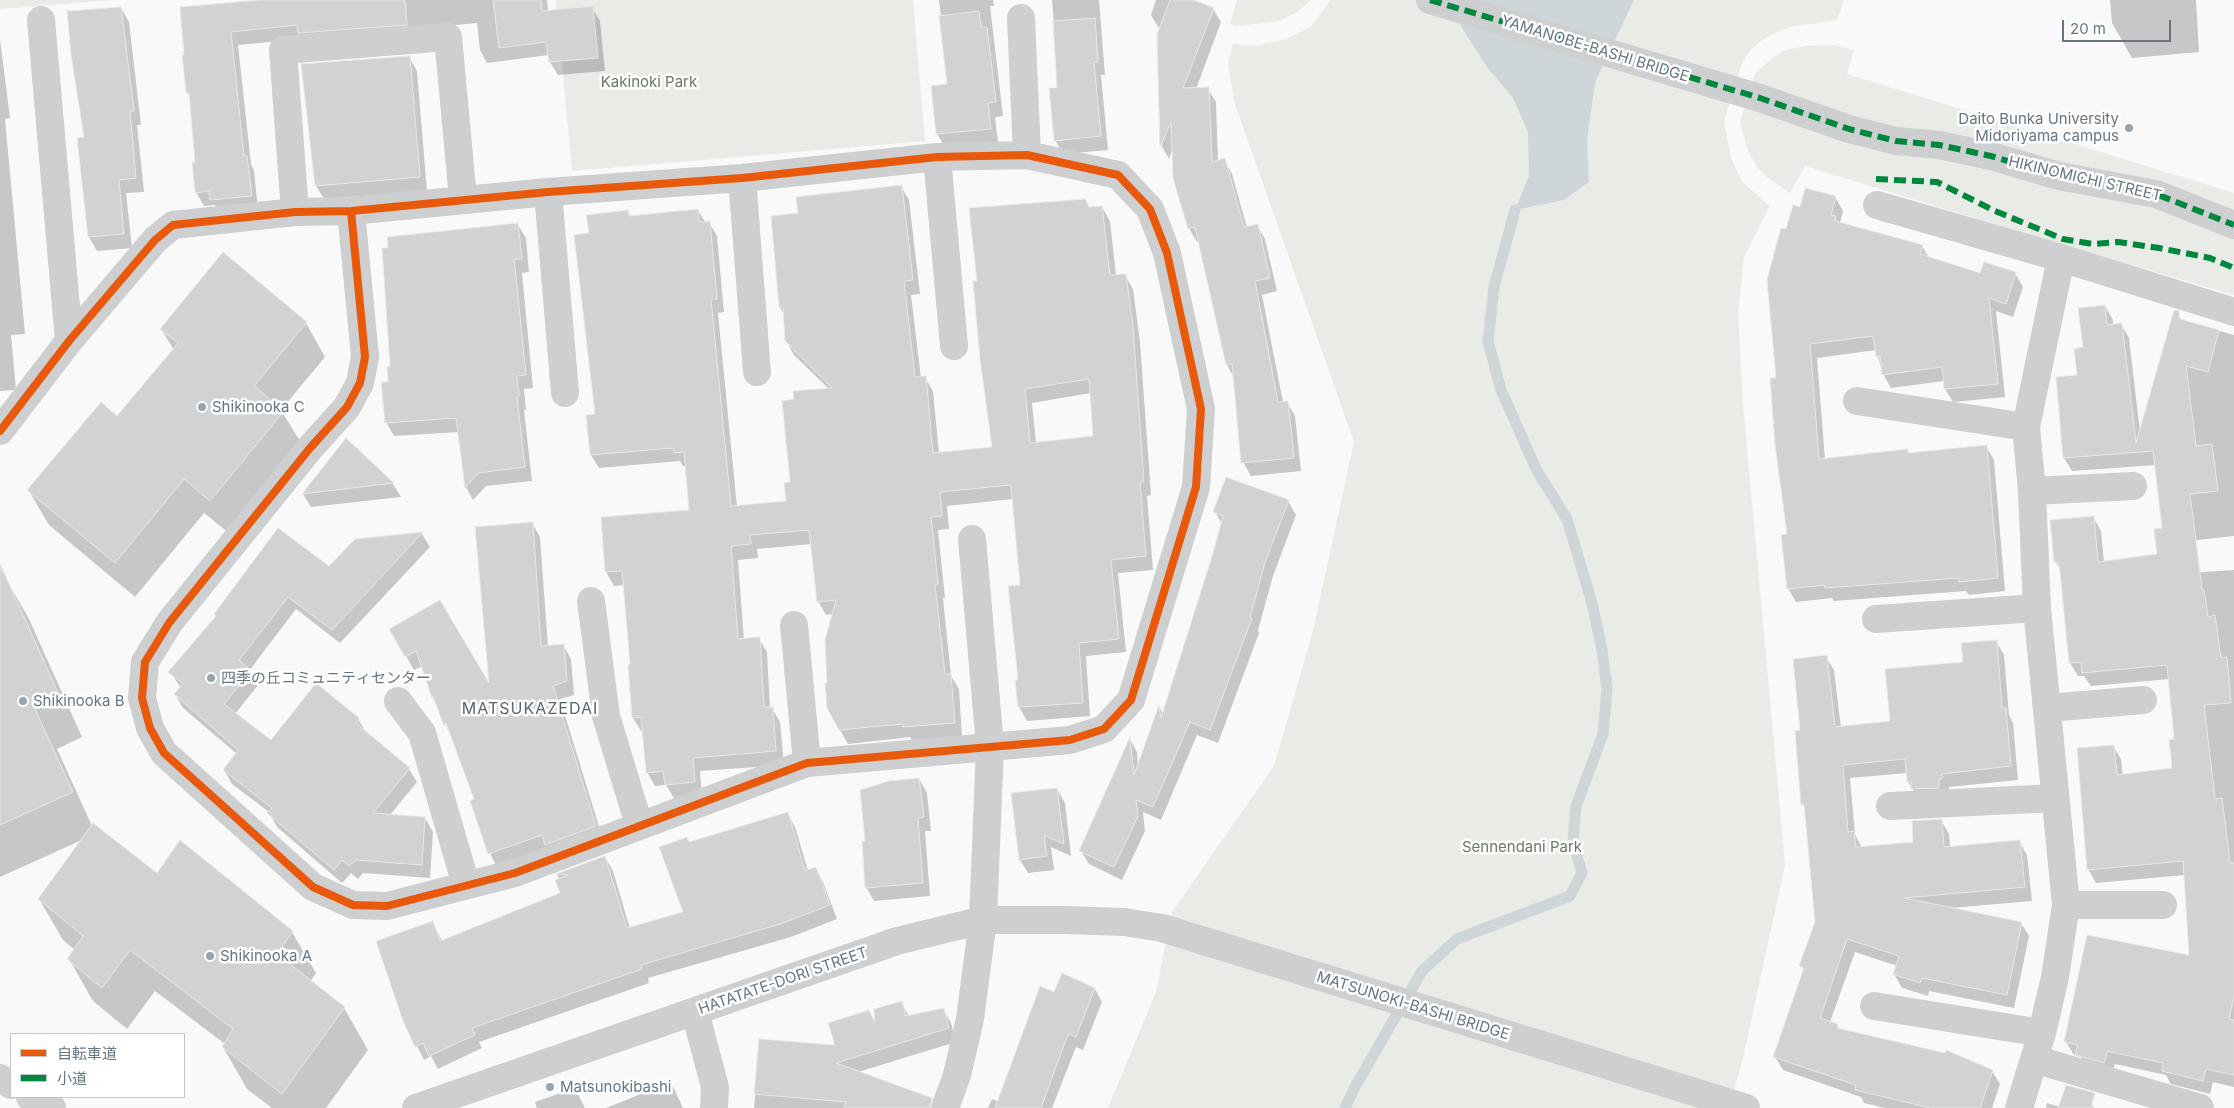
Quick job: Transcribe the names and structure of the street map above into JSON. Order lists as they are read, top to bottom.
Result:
{
  "streets": {
    "street": [
      "YAMANOBE-BASHI BRIDGE",
      "HIKINOMICHI STREET",
      "HATATATE-DORI STREET",
      "MATSUNOKI-BASHI BRIDGE"
    ]
  },
  "crossings": [
    ["YAMANOBE-BASHI BRIDGE", "HIKINOMICHI STREET"],
    ["HATATATE-DORI STREET", "MATSUNOKI-BASHI BRIDGE"]
  ],
  "districts": ["MATSUKAZEDAI"],
  "parks": ["Kakinoki Park", "Sennendani Park"],
  "places": [
    "Daito Bunka University Midoriyama campus",
    "Shikinooka C",
    "四季の丘コミュニティセンター",
    "Shikinooka B",
    "Shikinooka A",
    "Matsunokibashi"
  ],
  "legend": ["自転車道", "小道"],
  "scale_bar": "20 m"
}
